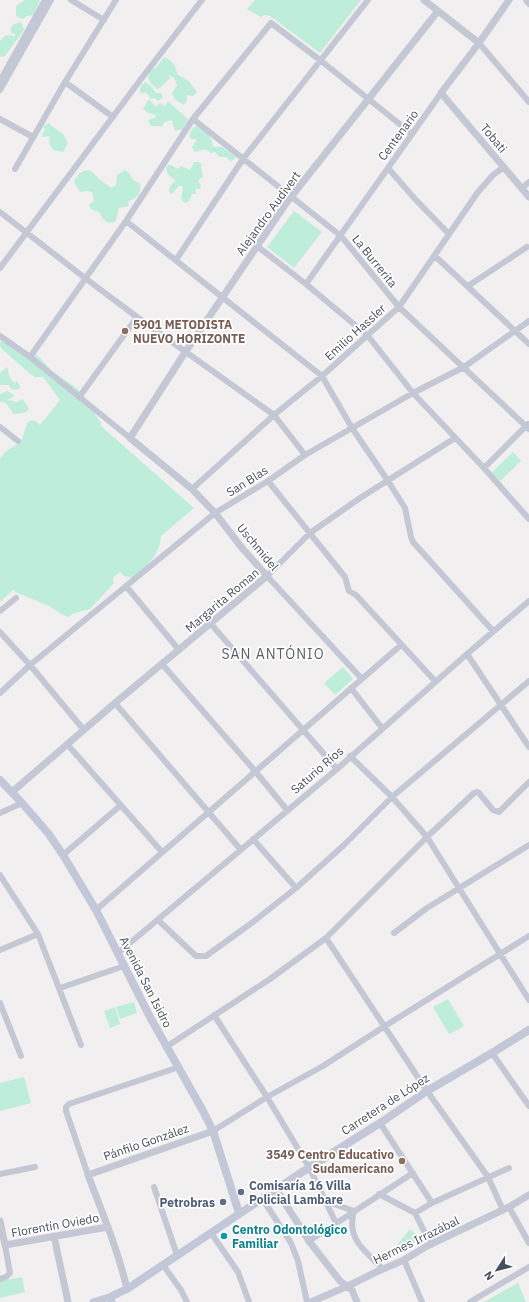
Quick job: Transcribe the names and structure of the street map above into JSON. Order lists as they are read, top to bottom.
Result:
{
  "streets": {
    "main road": ["Avenida San Isidro", "Carretera de López"],
    "street": [
      "Centenario",
      "Tobati",
      "Alejandro Audivert",
      "La Burrerita",
      "Emilio Hassler",
      "San Blas",
      "Uschmidel",
      "Margarita Roman",
      "Saturio Ríos",
      "Pánfilo González",
      "Florentín Oviedo",
      "Hermes Irrazábal"
    ]
  },
  "crossings": [
    ["Centenario", "Tobati"],
    ["Centenario", "La Burrerita"],
    ["Tobati", "Emilio Hassler"],
    ["Alejandro Audivert", "La Burrerita"],
    ["Alejandro Audivert", "Uschmidel"],
    ["La Burrerita", "Emilio Hassler"],
    ["La Burrerita", "San Blas"],
    ["Emilio Hassler", "Uschmidel"],
    ["San Blas", "Uschmidel"],
    ["Uschmidel", "Margarita Roman"],
    ["Margarita Roman", "Avenida San Isidro"],
    ["Saturio Ríos", "Avenida San Isidro"],
    ["Avenida San Isidro", "Carretera de López"],
    ["Avenida San Isidro", "Pánfilo González"]
  ],
  "districts": ["SAN ANTÓNIO"],
  "places": [
    "5901 METODISTA NUEVO HORIZONTE",
    "3549 Centro Educativo Sudamericano",
    "Comisaría 16 Villa Policial Lambare",
    "Petrobras",
    "Centro Odontológico Familiar"
  ],
  "north": "bottom left"
}
